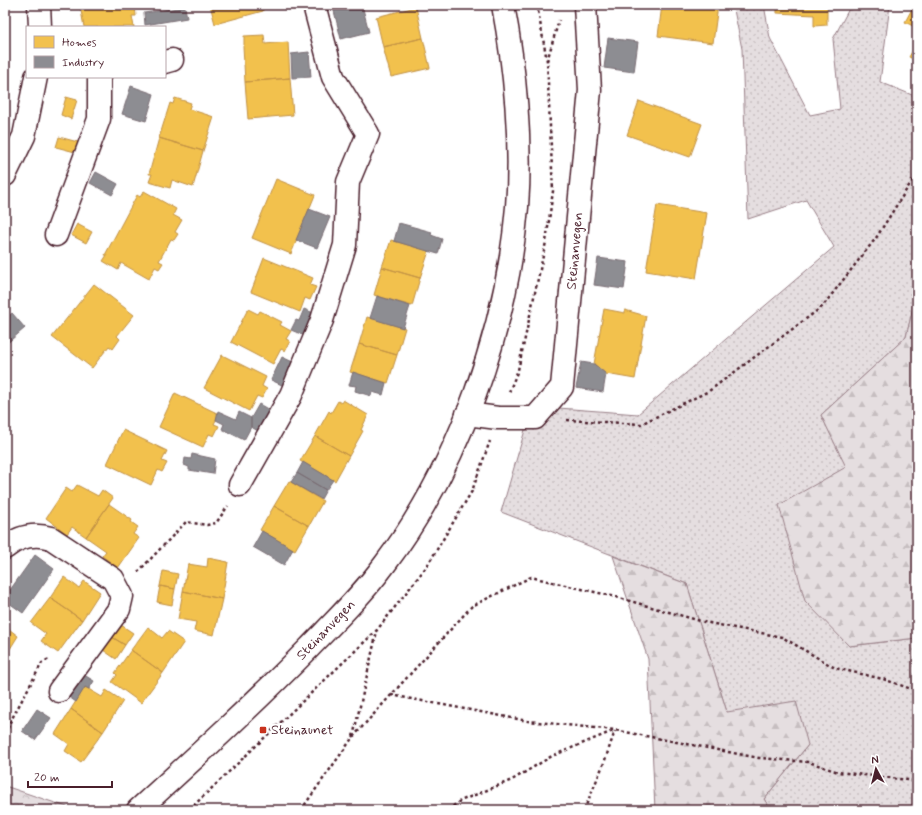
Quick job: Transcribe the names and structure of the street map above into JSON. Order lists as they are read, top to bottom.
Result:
{
  "streets": {
    "street": ["Steinanvegen"]
  },
  "places": {
    "transit": ["Steinaunet"]
  },
  "legend": ["Homes", "Industry"],
  "scale_bar": "20 m",
  "north": "top"
}
